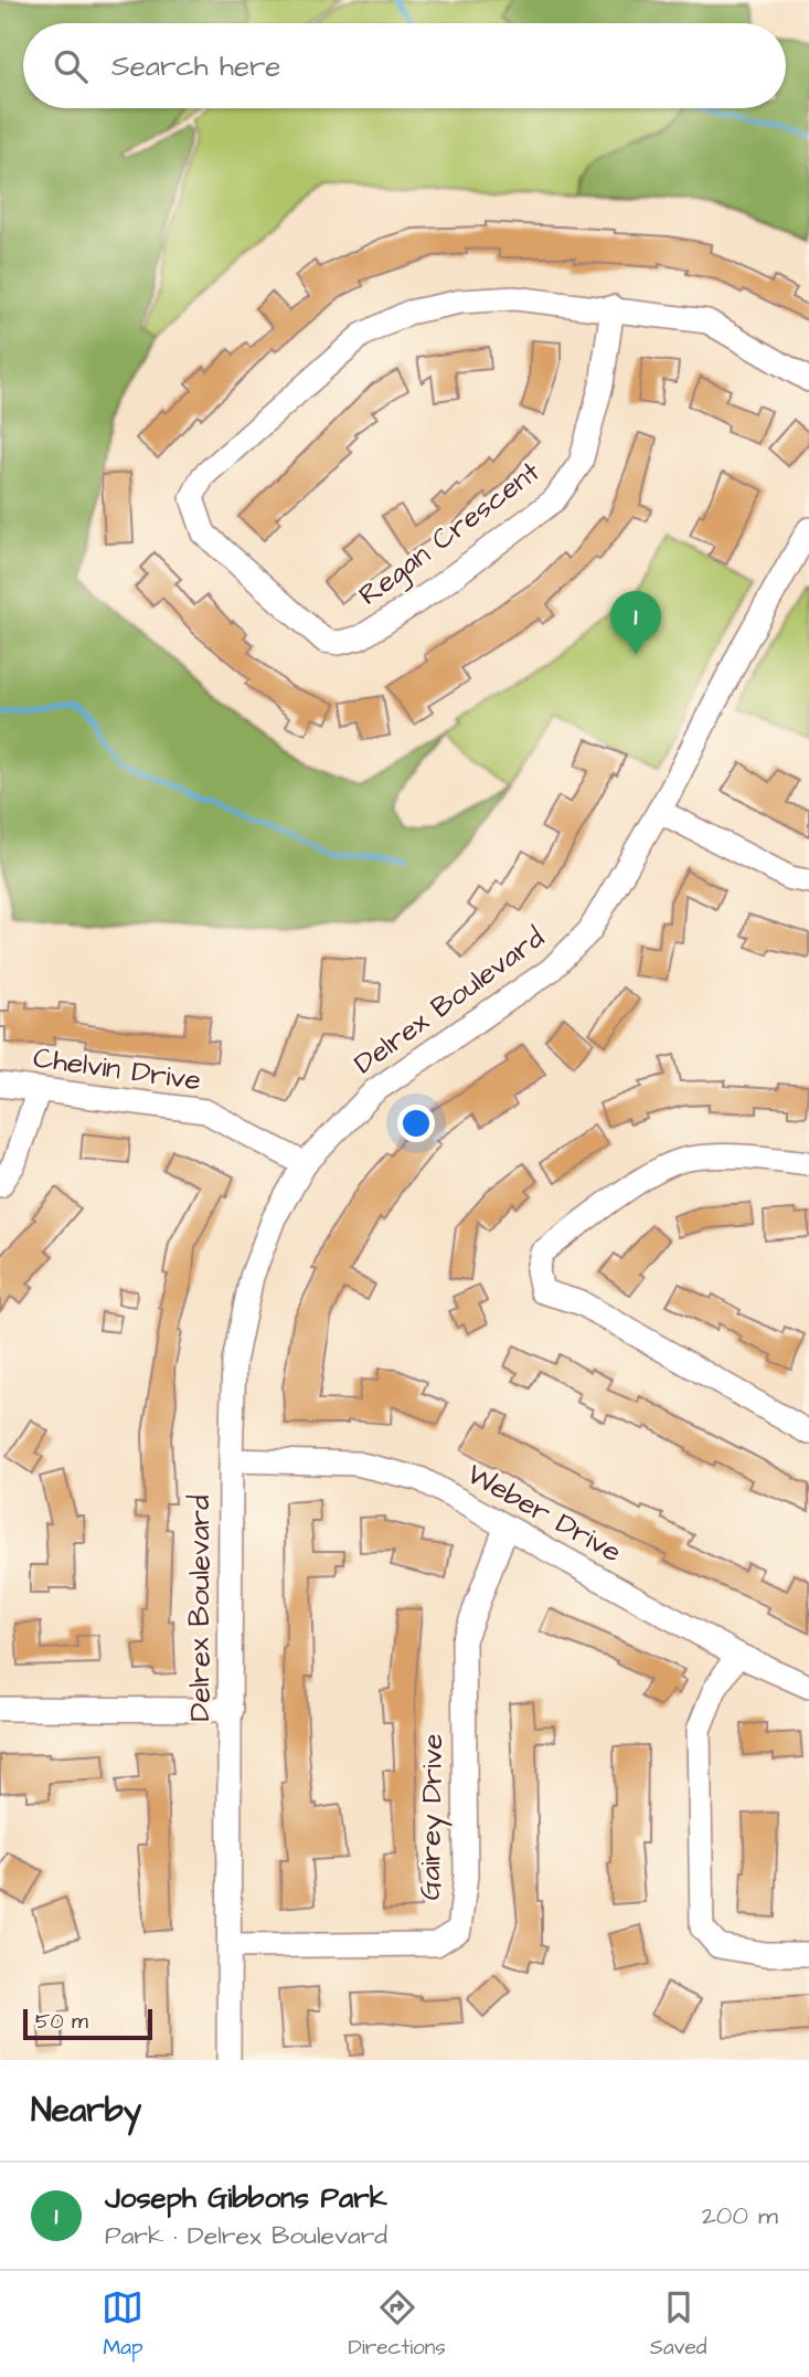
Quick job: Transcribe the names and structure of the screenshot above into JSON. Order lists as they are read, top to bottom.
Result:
{
  "streets": {
    "street": [
      "Regan Crescent",
      "Delrex Boulevard",
      "Chelvin Drive",
      "Weber Drive",
      "Gairey Drive"
    ]
  },
  "crossings": [
    ["Delrex Boulevard", "Chelvin Drive"],
    ["Delrex Boulevard", "Weber Drive"],
    ["Delrex Boulevard", "Gairey Drive"],
    ["Weber Drive", "Gairey Drive"]
  ],
  "scale_bar": "50 m",
  "page": {
    "search": "Search here",
    "pins": "1",
    "scale": "50 m",
    "heading": "Nearby",
    "list": [
      {
        "mark": "1",
        "name": "Joseph Gibbons Park",
        "note": "Park · Delrex Boulevard",
        "value": "200 m"
      }
    ],
    "nav": ["Map", "Directions", "Saved"]
  }
}
